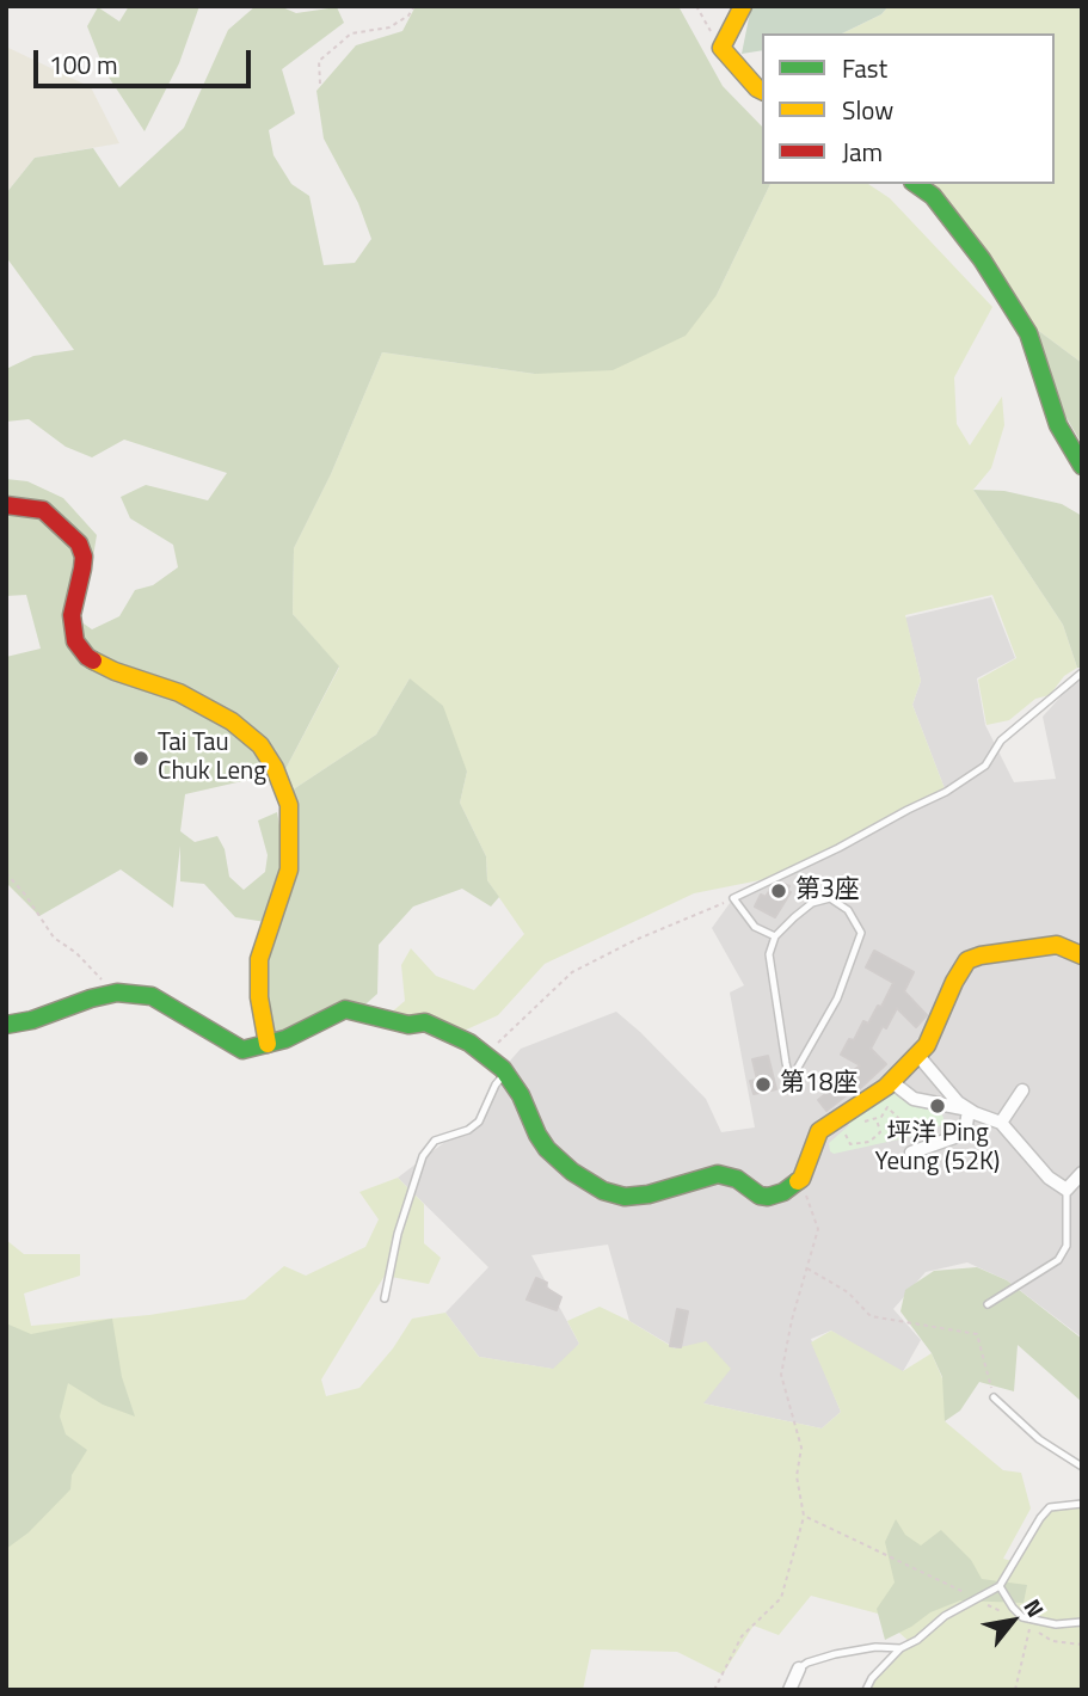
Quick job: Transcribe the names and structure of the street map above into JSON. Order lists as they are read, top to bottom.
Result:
{
  "places": [
    "Tai Tau Chuk Leng",
    "第3座",
    "第18座",
    "坪洋 Ping Yeung (52K)"
  ],
  "legend": ["Fast", "Slow", "Jam"],
  "scale_bar": "100 m",
  "north": "top right"
}
